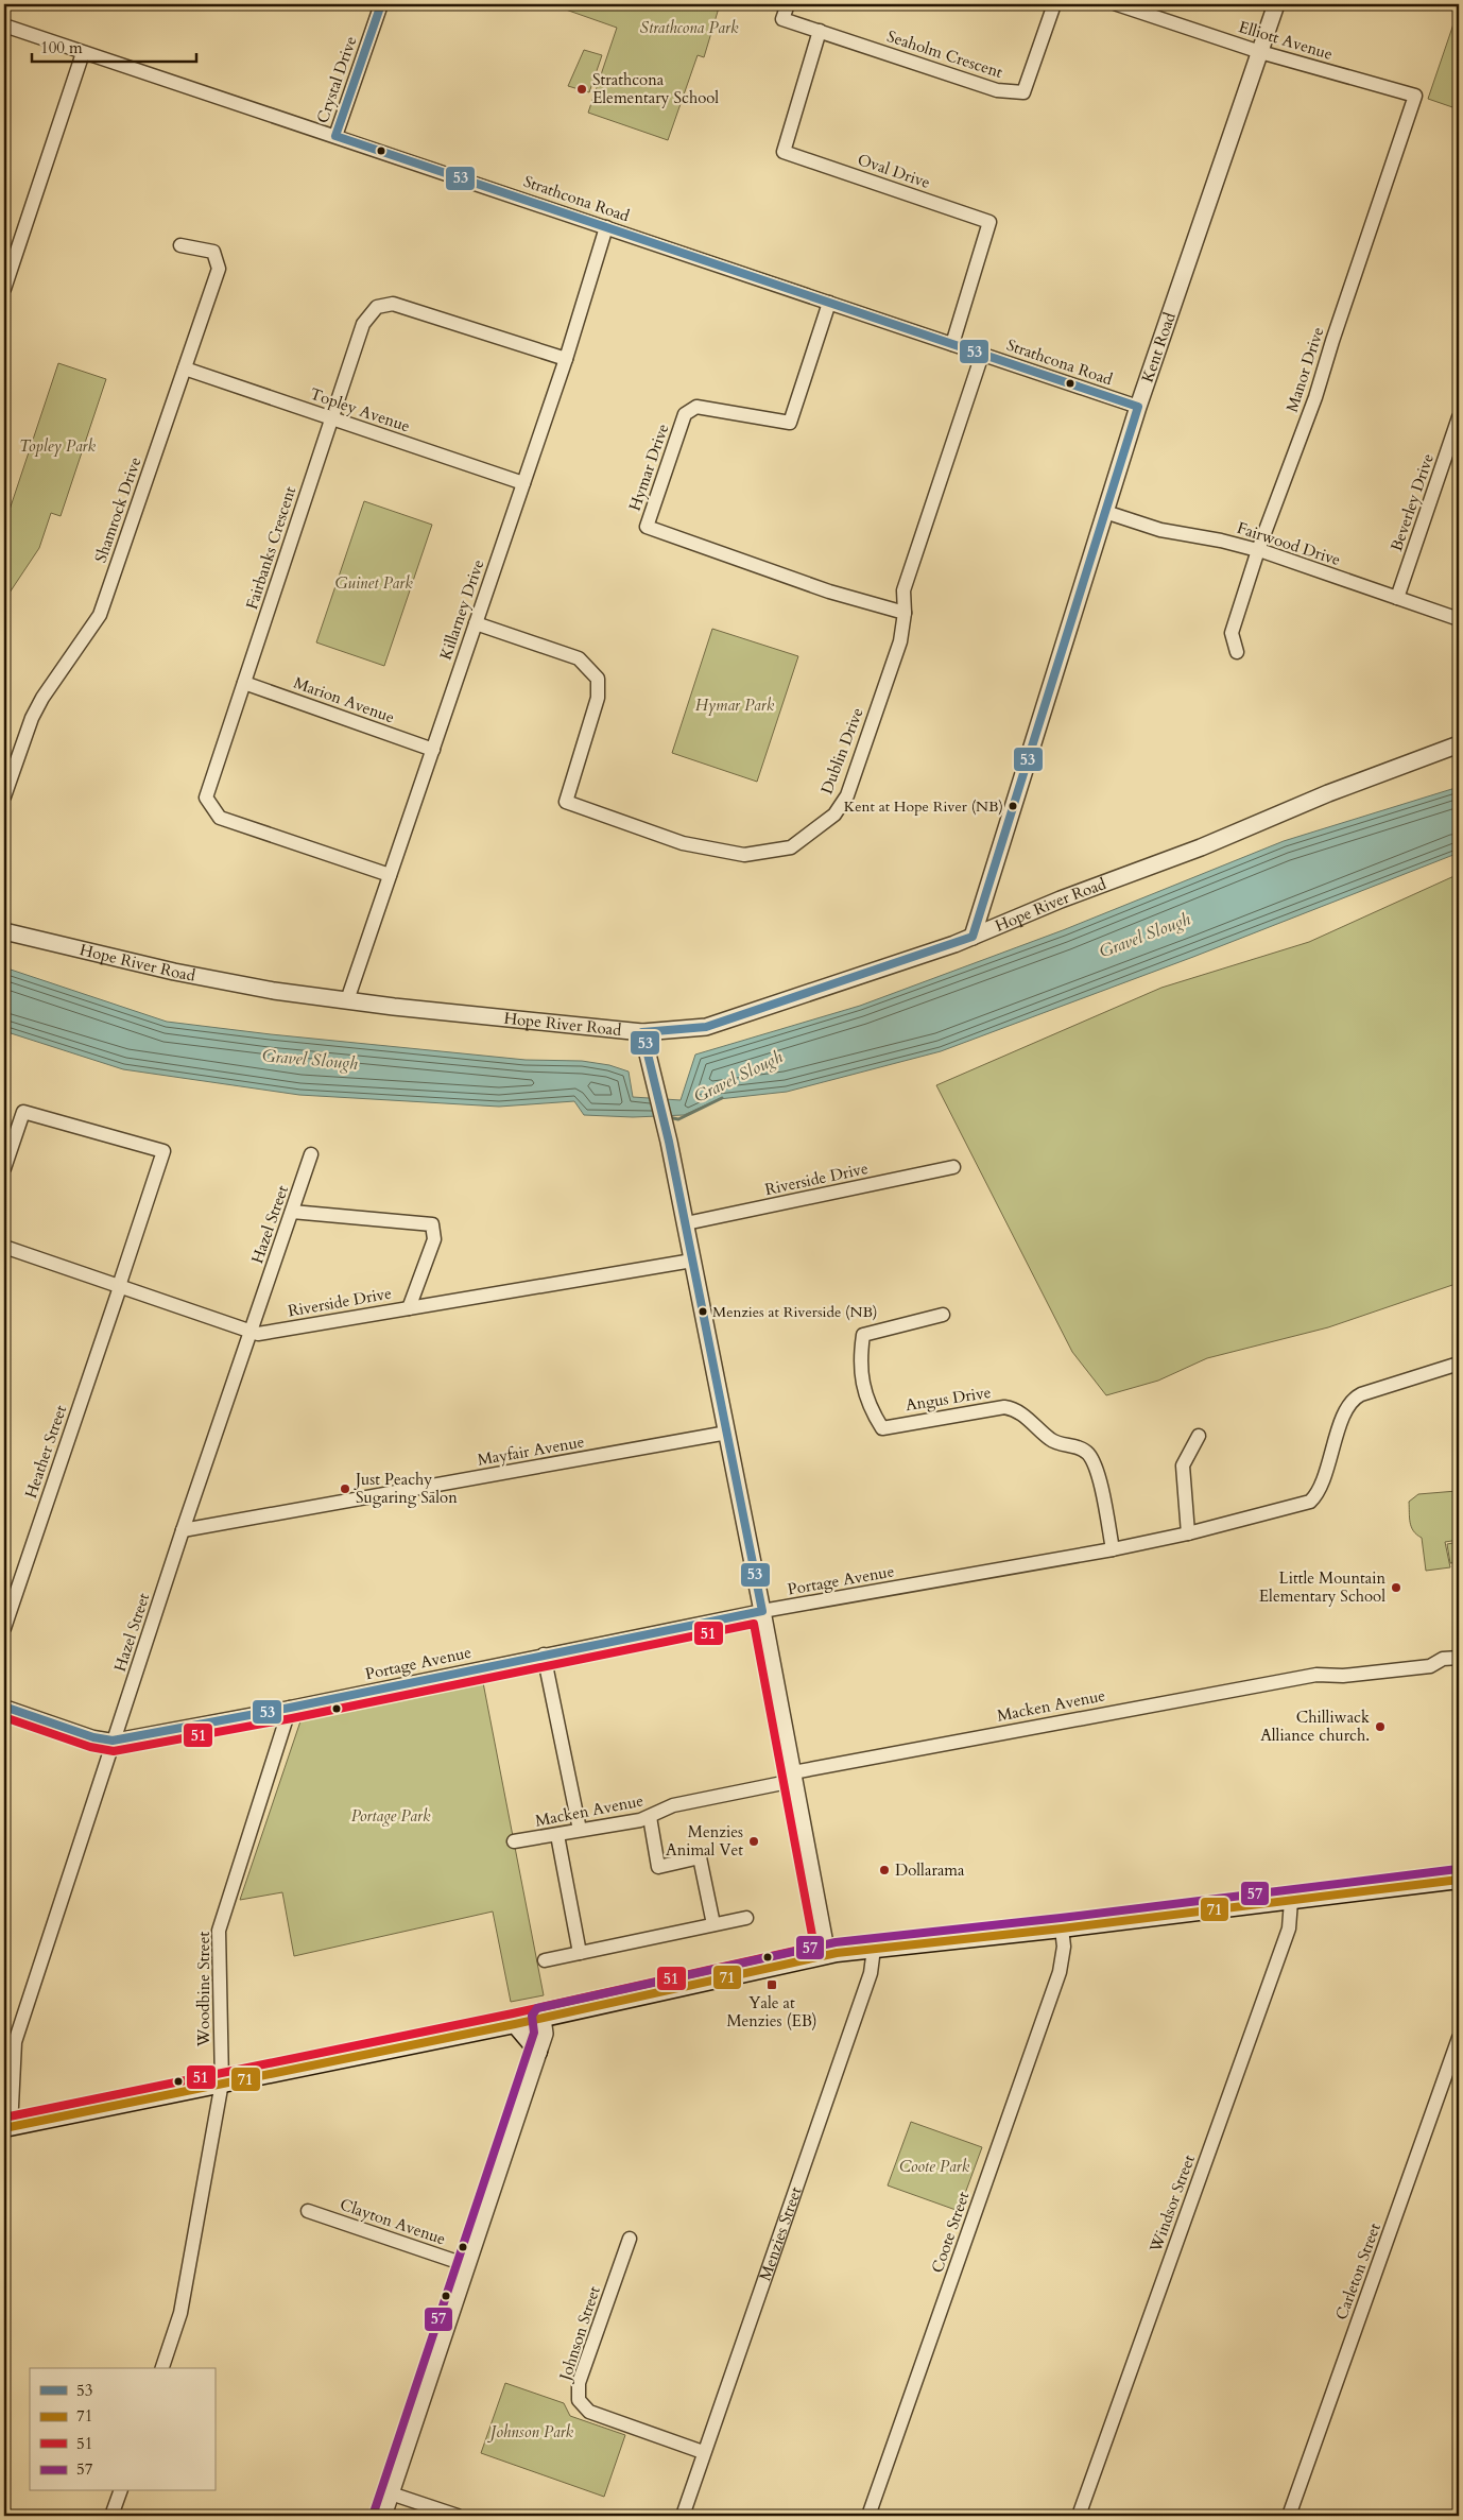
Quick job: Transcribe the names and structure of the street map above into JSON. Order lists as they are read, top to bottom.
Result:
{
  "streets": {
    "street": [
      "Elliott Avenue",
      "Seaholm Crescent",
      "Crystal Drive",
      "Oval Drive",
      "Strathcona Road",
      "Kent Road",
      "Manor Drive",
      "Topley Avenue",
      "Hymar Drive",
      "Beverley Drive",
      "Shamrock Drive",
      "Fairwood Drive",
      "Fairbanks Crescent",
      "Killarney Drive",
      "Marion Avenue",
      "Dublin Drive",
      "Hope River Road",
      "Riverside Drive",
      "Hazel Street",
      "Angus Drive",
      "Mayfair Avenue",
      "Heather Street",
      "Portage Avenue",
      "Macken Avenue",
      "Woodbine Street",
      "Windsor Street",
      "Clayton Avenue",
      "Menzies Street",
      "Coote Street",
      "Carleton Street",
      "Johnson Street"
    ]
  },
  "crossings": [
    ["Elliott Avenue", "Kent Road"],
    ["Elliott Avenue", "Manor Drive"],
    ["Seaholm Crescent", "Oval Drive"],
    ["Crystal Drive", "Strathcona Road"],
    ["Oval Drive", "Strathcona Road"],
    ["Strathcona Road", "Kent Road"],
    ["Strathcona Road", "Hymar Drive"],
    ["Strathcona Road", "Killarney Drive"],
    ["Strathcona Road", "Dublin Drive"],
    ["Kent Road", "Fairwood Drive"],
    ["Kent Road", "Hope River Road"],
    ["Manor Drive", "Fairwood Drive"],
    ["Topley Avenue", "Shamrock Drive"],
    ["Topley Avenue", "Fairbanks Crescent"],
    ["Topley Avenue", "Killarney Drive"],
    ["Hymar Drive", "Dublin Drive"],
    ["Beverley Drive", "Fairwood Drive"],
    ["Fairbanks Crescent", "Killarney Drive"],
    ["Fairbanks Crescent", "Marion Avenue"],
    ["Killarney Drive", "Marion Avenue"],
    ["Killarney Drive", "Dublin Drive"],
    ["Killarney Drive", "Hope River Road"],
    ["Riverside Drive", "Hazel Street"],
    ["Riverside Drive", "Heather Street"],
    ["Hazel Street", "Mayfair Avenue"],
    ["Hazel Street", "Portage Avenue"],
    ["Angus Drive", "Portage Avenue"],
    ["Portage Avenue", "Woodbine Street"],
    ["Menzies Street", "Johnson Street"]
  ],
  "water": ["Gravel Slough"],
  "parks": [
    "Strathcona Park",
    "Topley Park",
    "Guinet Park",
    "Hymar Park",
    "Portage Park",
    "Coote Park",
    "Johnson Park"
  ],
  "places": {
    "other": [
      "Strathcona Elementary School",
      "Kent at Hope River (NB)",
      "Menzies at Riverside (NB)",
      "Just Peachy Sugaring Salon",
      "Little Mountain Elementary School",
      "Chilliwack Alliance church.",
      "Menzies Animal Vet",
      "Dollarama"
    ],
    "transit": ["Yale at Menzies (EB)"]
  },
  "lines": [
    "transit line 53",
    "transit line 51",
    "transit line 57",
    "transit line 71"
  ],
  "legend": [
    "53",
    "71",
    "51",
    "57"
  ],
  "scale_bar": "100 m"
}
